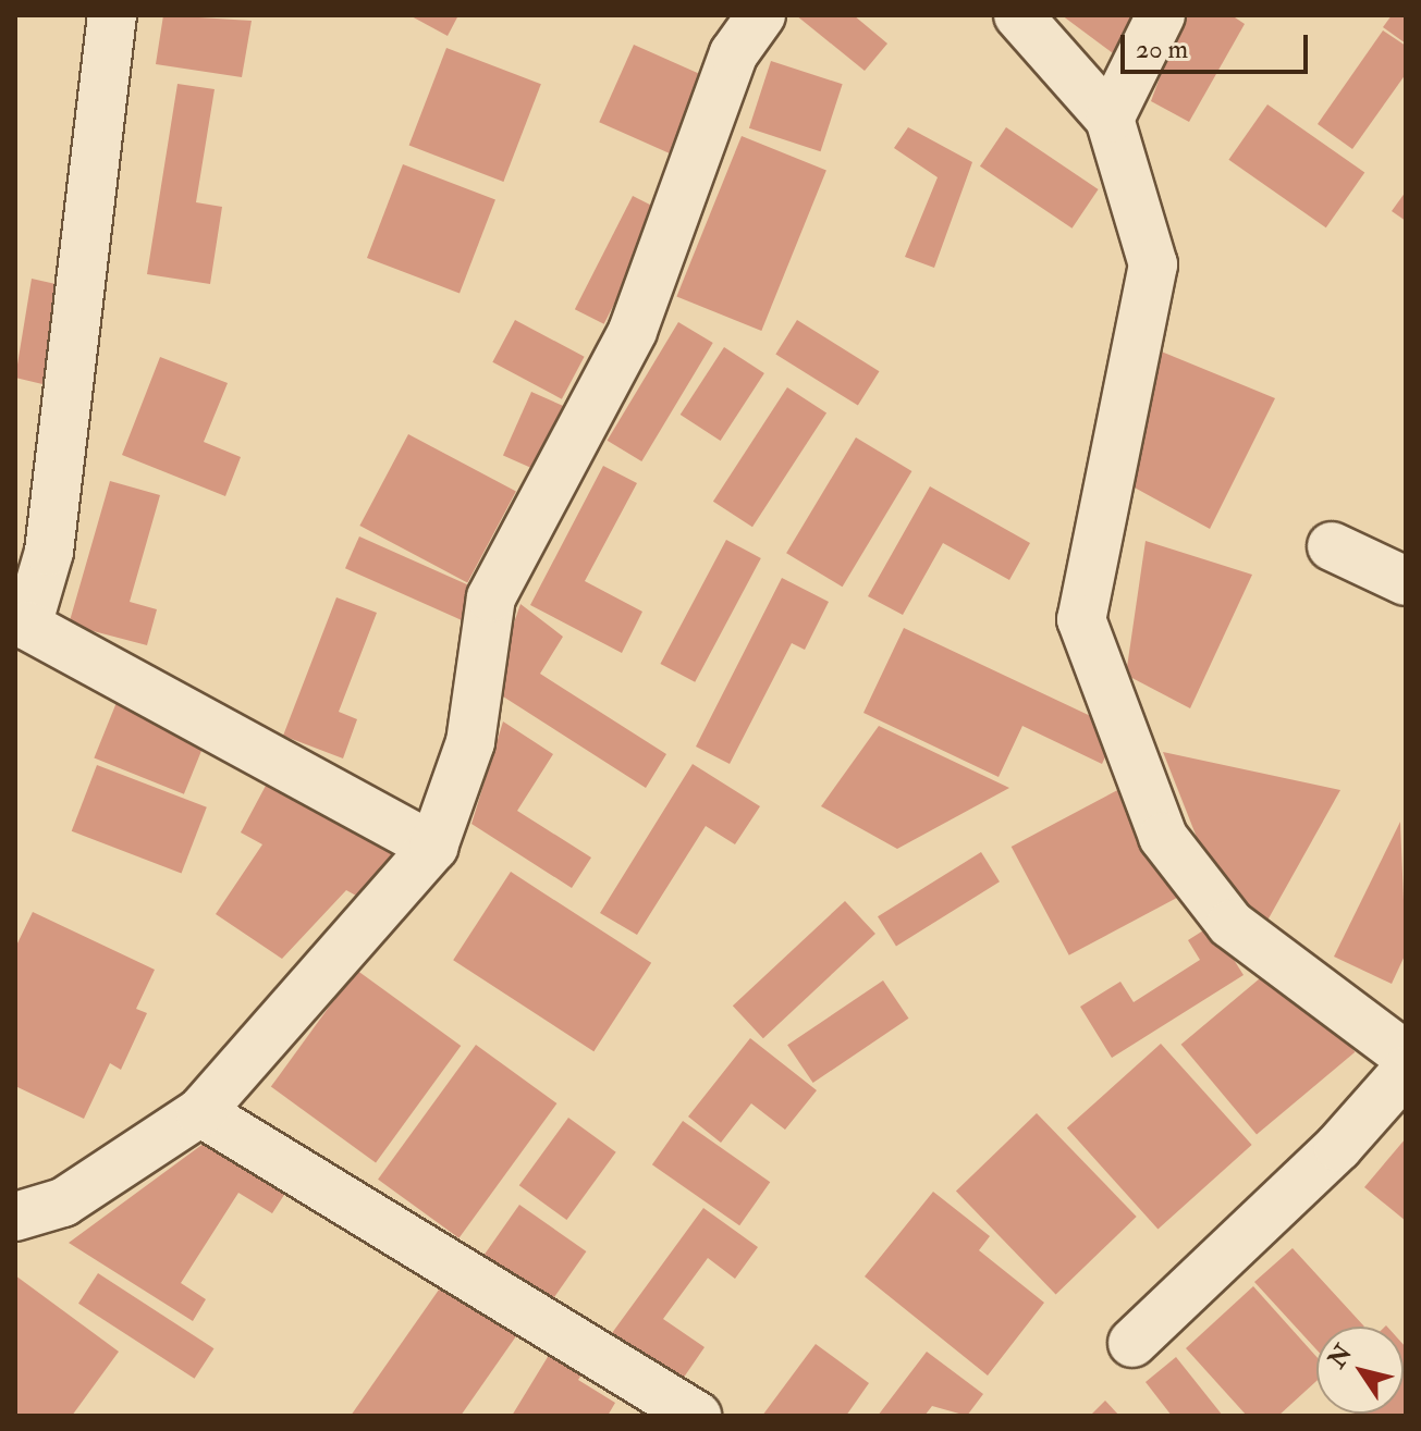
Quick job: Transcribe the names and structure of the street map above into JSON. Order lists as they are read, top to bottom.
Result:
{
  "scale_bar": "20 m",
  "north": "top left"
}
